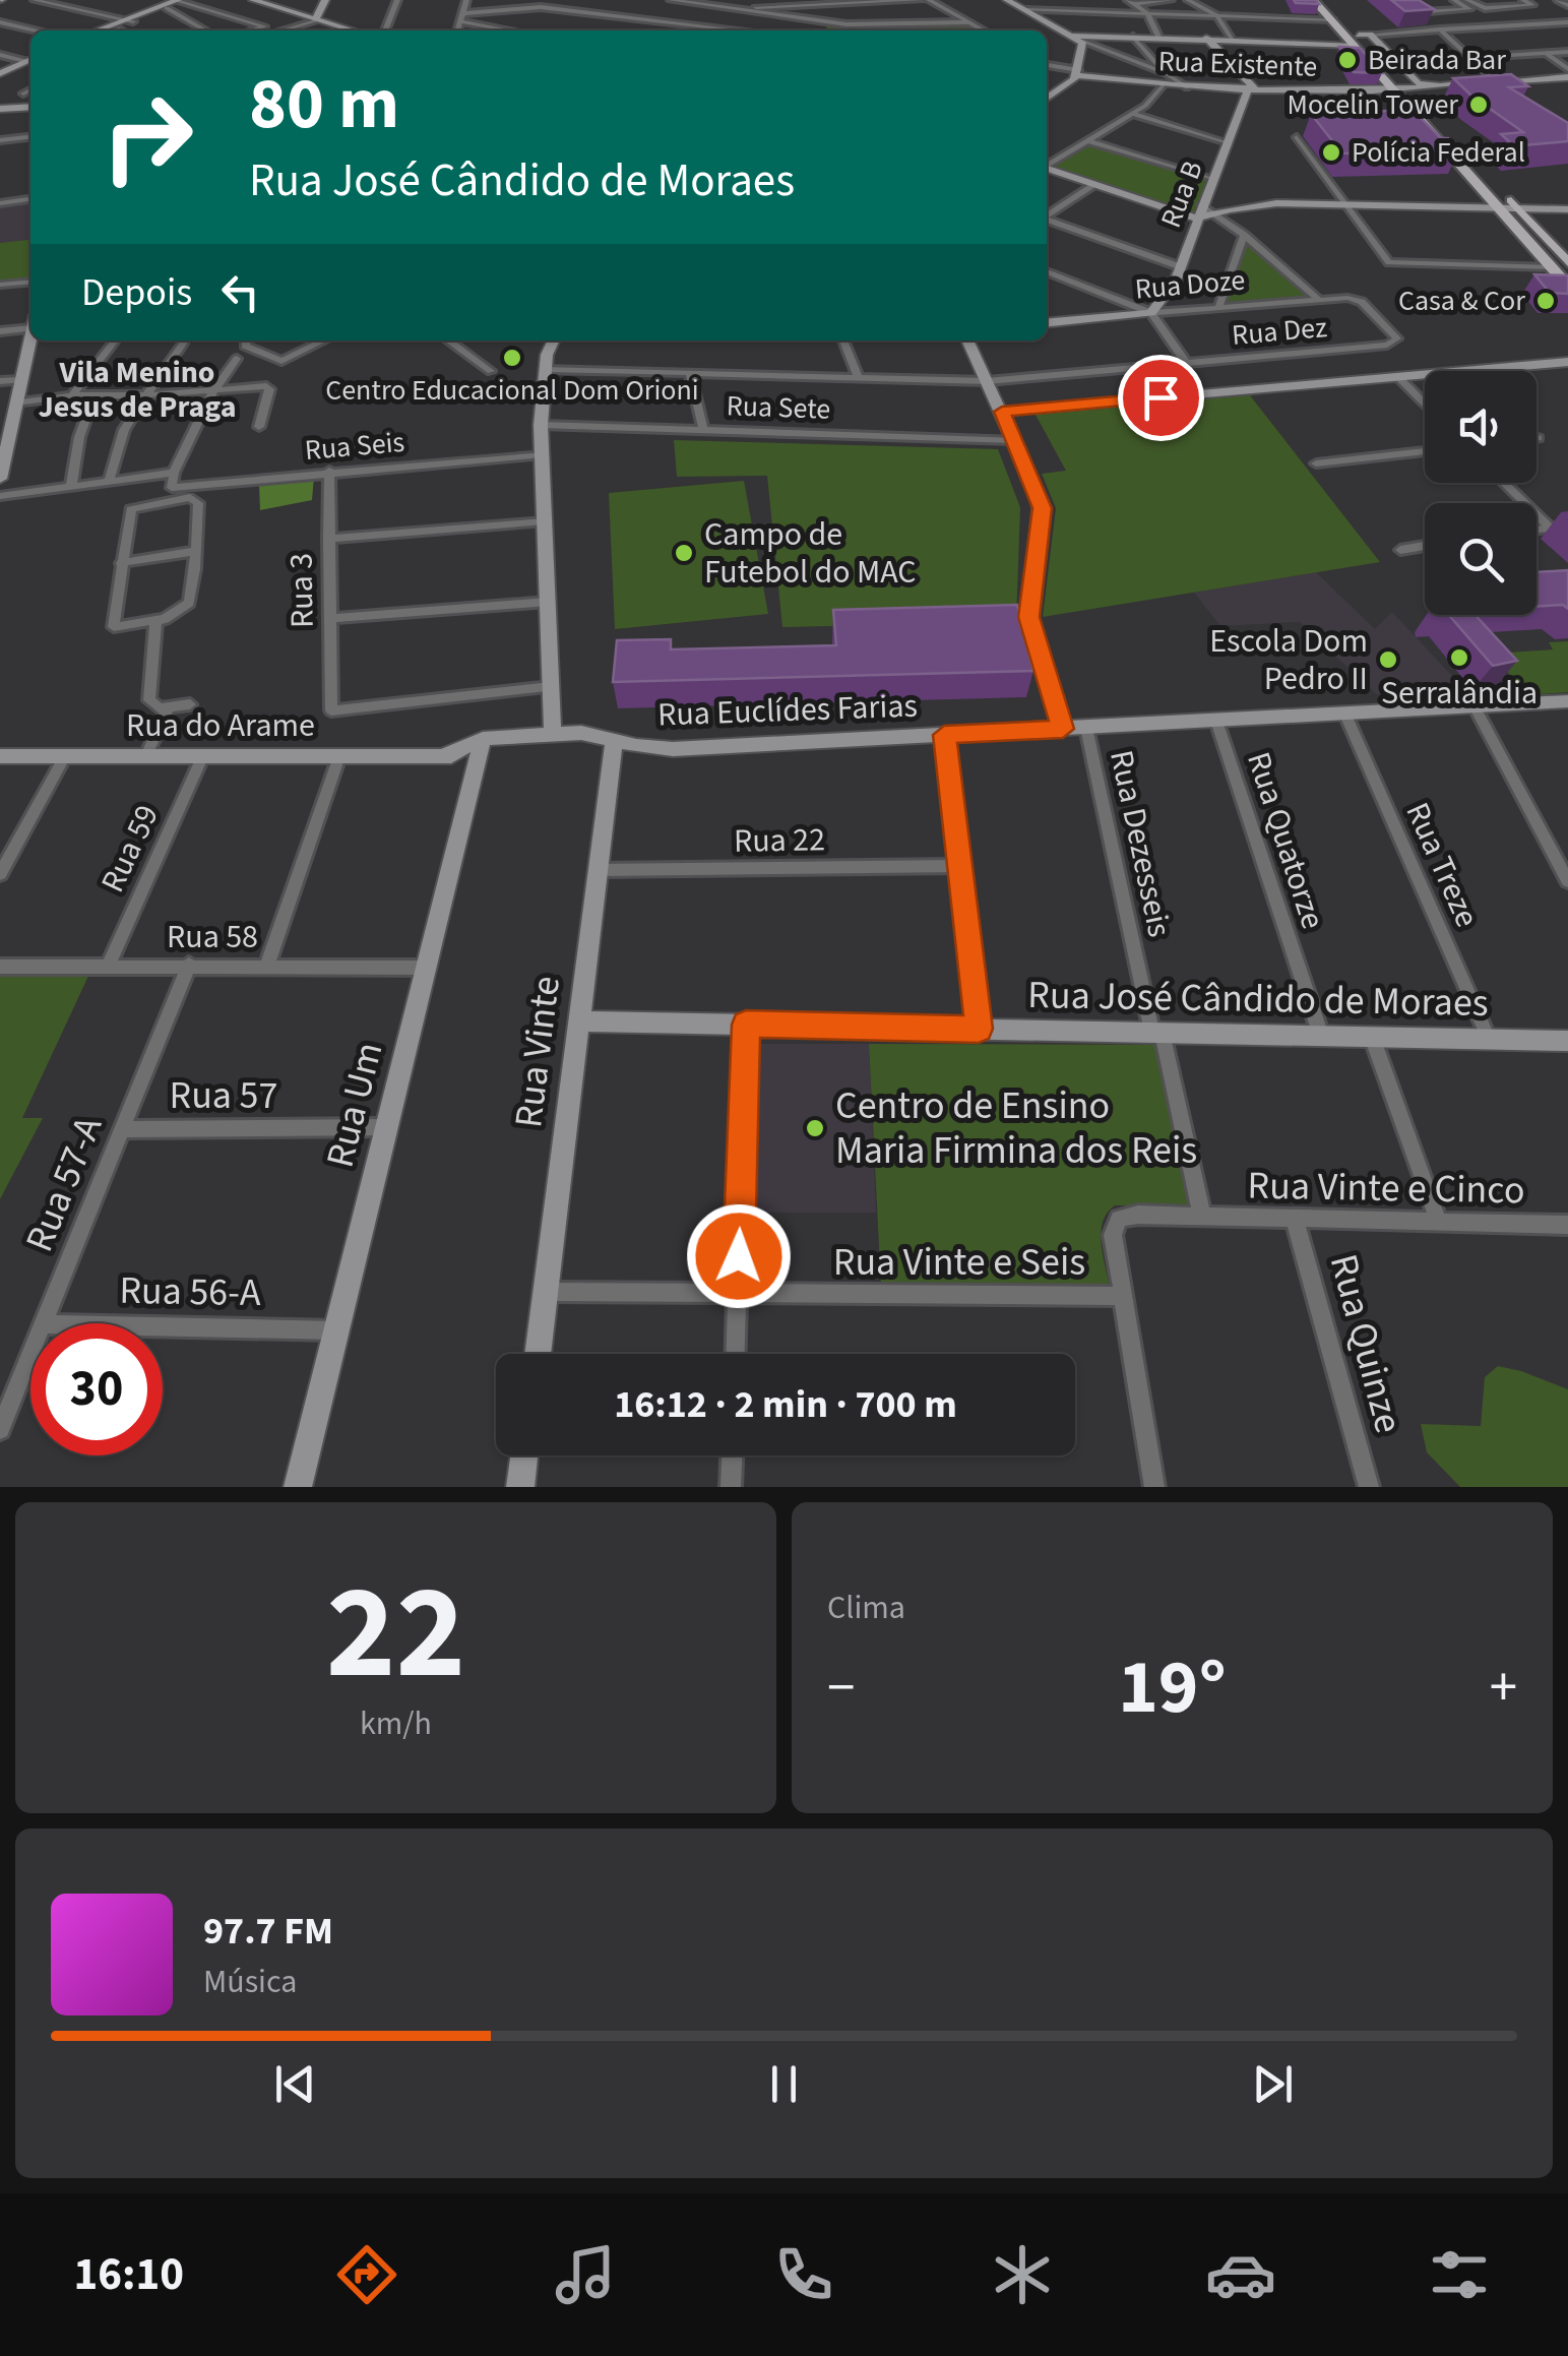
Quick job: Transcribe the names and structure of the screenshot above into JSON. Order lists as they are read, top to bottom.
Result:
{
  "streets": {
    "street": [
      "Rua Existente",
      "Rua B",
      "Rua Doze",
      "Rua Dez",
      "Rua Sete",
      "Rua Seis",
      "Rua 3",
      "Rua Euclídes Farias",
      "Rua do Arame",
      "Rua 22",
      "Rua Quatorze",
      "Rua Dezesseis",
      "Rua 59",
      "Rua Treze",
      "Rua 58",
      "Rua José Cândido de Moraes",
      "Rua Vinte",
      "Rua 57",
      "Rua Um",
      "Rua 57-A",
      "Rua Vinte e Cinco",
      "Rua Vinte e Seis",
      "Rua 56-A",
      "Rua Quinze"
    ]
  },
  "crossings": [
    ["Rua Existente", "Rua B"],
    ["Rua B", "Rua Doze"],
    ["Rua Doze", "Rua Dez"],
    ["Rua Seis", "Rua 3"],
    ["Rua Euclídes Farias", "Rua do Arame"],
    ["Rua Euclídes Farias", "Rua Quatorze"],
    ["Rua Euclídes Farias", "Rua Dezesseis"],
    ["Rua Euclídes Farias", "Rua Treze"],
    ["Rua Euclídes Farias", "Rua Vinte"],
    ["Rua Euclídes Farias", "Rua Um"],
    ["Rua do Arame", "Rua 59"],
    ["Rua do Arame", "Rua Um"],
    ["Rua 22", "Rua Vinte"],
    ["Rua Quatorze", "Rua José Cândido de Moraes"],
    ["Rua Dezesseis", "Rua José Cândido de Moraes"],
    ["Rua Dezesseis", "Rua Vinte e Cinco"],
    ["Rua 59", "Rua 58"],
    ["Rua Treze", "Rua José Cândido de Moraes"],
    ["Rua 58", "Rua Um"],
    ["Rua 58", "Rua 57-A"],
    ["Rua José Cândido de Moraes", "Rua Vinte"],
    ["Rua José Cândido de Moraes", "Rua Vinte e Cinco"],
    ["Rua Vinte", "Rua Vinte e Seis"],
    ["Rua 57", "Rua Um"],
    ["Rua 57", "Rua 57-A"],
    ["Rua Um", "Rua 56-A"],
    ["Rua Vinte e Cinco", "Rua Vinte e Seis"],
    ["Rua Vinte e Cinco", "Rua Quinze"]
  ],
  "districts": ["Vila Menino Jesus de Praga"],
  "places": [
    "Beirada Bar",
    "Mocelin Tower",
    "Polícia Federal",
    "Casa & Cor",
    "Centro Educacional Dom Orioni",
    "Campo de Futebol do MAC",
    "Serralândia",
    "Escola Dom Pedro II",
    "Centro de Ensino Maria Firmina dos Reis"
  ],
  "page": {
    "turn": ["80 m", "Rua José Cândido de Moraes"],
    "then": "Depois",
    "limit": "30",
    "trip": "16:12 · 2 min · 700 m",
    "tile": [
      ["22", "km/h"],
      "Clima"
    ],
    "heat": ["−", "19°", "+"],
    "song": ["97.7 FM", "Música"],
    "tabs": "16:10"
  }
}
